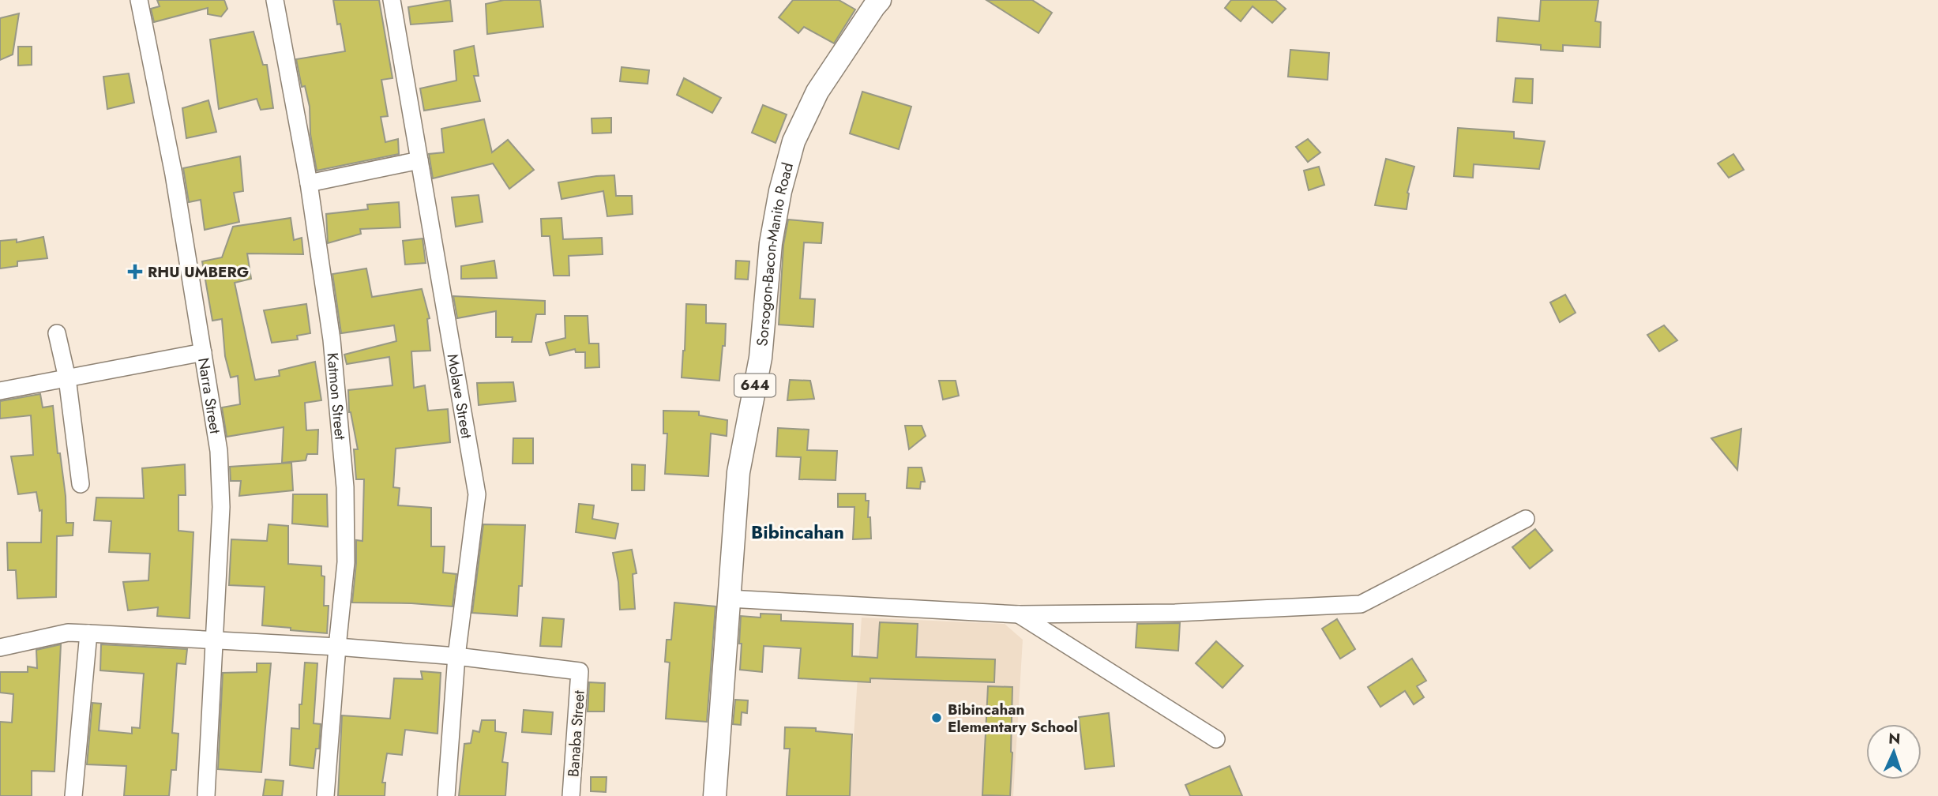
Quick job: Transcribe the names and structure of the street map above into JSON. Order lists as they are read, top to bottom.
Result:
{
  "streets": {
    "main road": ["Sorsogon-Bacon-Manito Road", "644"],
    "street": [
      "Narra Street",
      "Katmon Street",
      "Molave Street",
      "Banaba Street"
    ]
  },
  "crossings": [
    ["Molave Street", "Banaba Street"]
  ],
  "districts": ["Bibincahan"],
  "places": {
    "health": ["RHU UMBERG"],
    "other": ["Bibincahan Elementary School"]
  },
  "north": "top"
}
